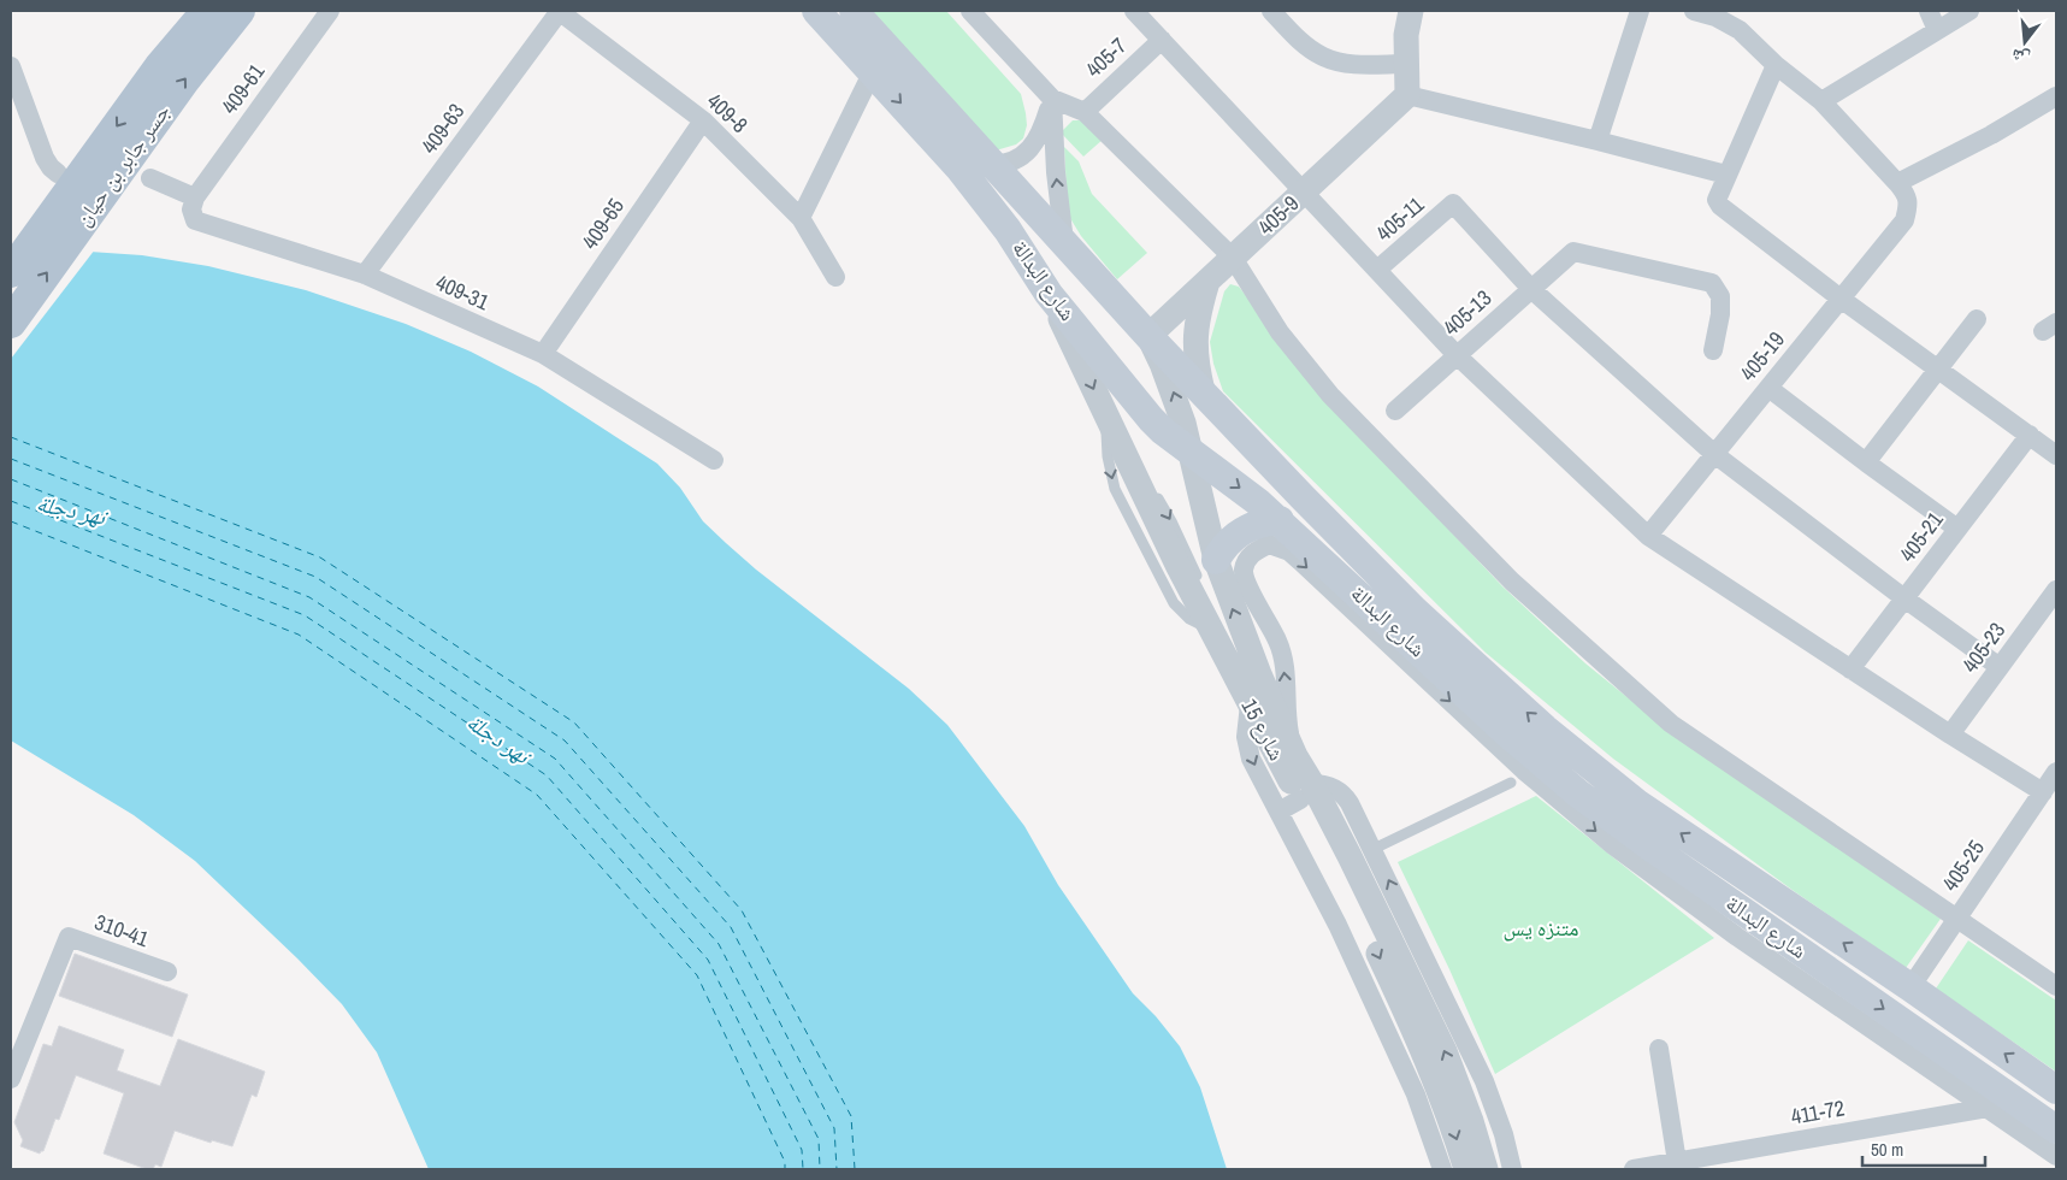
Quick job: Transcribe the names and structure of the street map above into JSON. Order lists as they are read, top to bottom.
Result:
{
  "streets": {
    "main road": ["جسر جابر بن حيان", "شارع البدالة"],
    "street": [
      "405-7",
      "409-61",
      "409-8",
      "409-63",
      "405-9",
      "405-11",
      "409-65",
      "409-31",
      "405-13",
      "405-19",
      "405-21",
      "405-23",
      "شارع 15",
      "405-25",
      "310-41",
      "411-72"
    ]
  },
  "crossings": [
    ["409-61", "409-31"],
    ["409-8", "409-63"],
    ["409-8", "409-65"],
    ["409-63", "409-31"],
    ["405-9", "شارع البدالة"],
    ["405-9", "شارع 15"],
    ["405-11", "405-13"],
    ["409-65", "409-31"],
    ["شارع البدالة", "شارع 15"],
    ["شارع البدالة", "405-25"],
    ["شارع البدالة", "411-72"]
  ],
  "water": ["نهر دجلة"],
  "parks": ["متنزه يس"],
  "scale_bar": "50 m",
  "north": "bottom"
}
